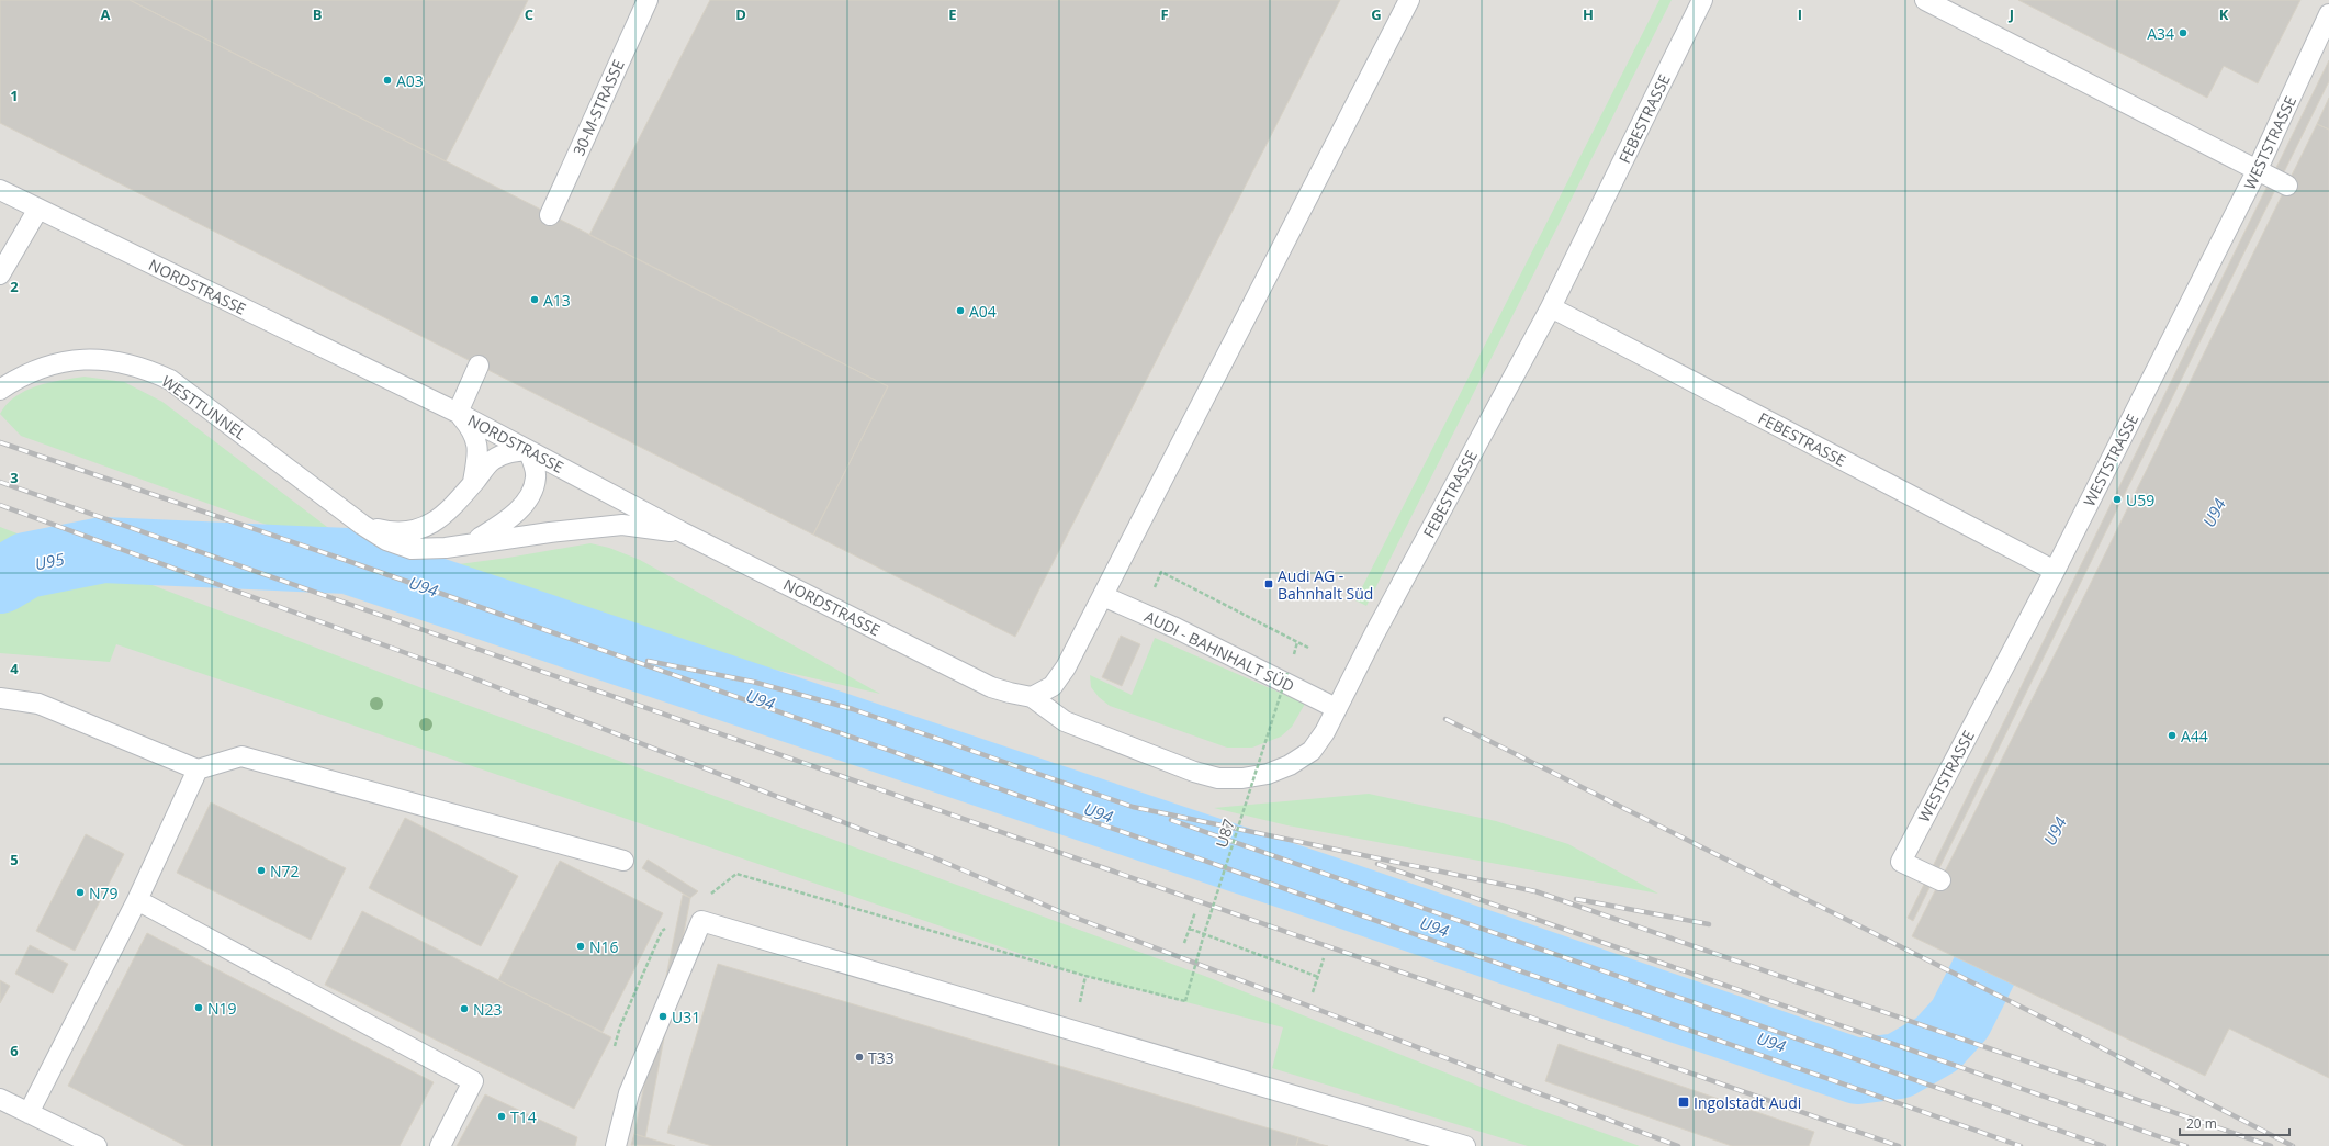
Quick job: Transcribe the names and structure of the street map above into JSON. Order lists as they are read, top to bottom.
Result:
{
  "streets": {
    "lane": [
      "30-M-STRASSE",
      "FEBESTRASSE",
      "WESTSTRASSE",
      "NORDSTRASSE",
      "WESTTUNNEL",
      "AUDI - BAHNHALT SÜD"
    ],
    "path": ["U87"]
  },
  "crossings": [
    ["FEBESTRASSE", "WESTSTRASSE"],
    ["FEBESTRASSE", "NORDSTRASSE"],
    ["FEBESTRASSE", "AUDI - BAHNHALT SÜD"]
  ],
  "water": ["U94", "U95"],
  "places": {
    "other": [
      "A34",
      "A03",
      "A13",
      "A04",
      "U59",
      "A44",
      "N72",
      "N79",
      "N16",
      "N19",
      "N23",
      "U31",
      "T33",
      "T14"
    ],
    "transit": ["Audi AG - Bahnhalt Süd", "Ingolstadt Audi"]
  },
  "scale_bar": "20 m",
  "grid": {
    "columns": [
      "A",
      "B",
      "C",
      "D",
      "E",
      "F",
      "G",
      "H",
      "I",
      "J",
      "K"
    ],
    "rows": [
      "1",
      "2",
      "3",
      "4",
      "5",
      "6"
    ]
  }
}
